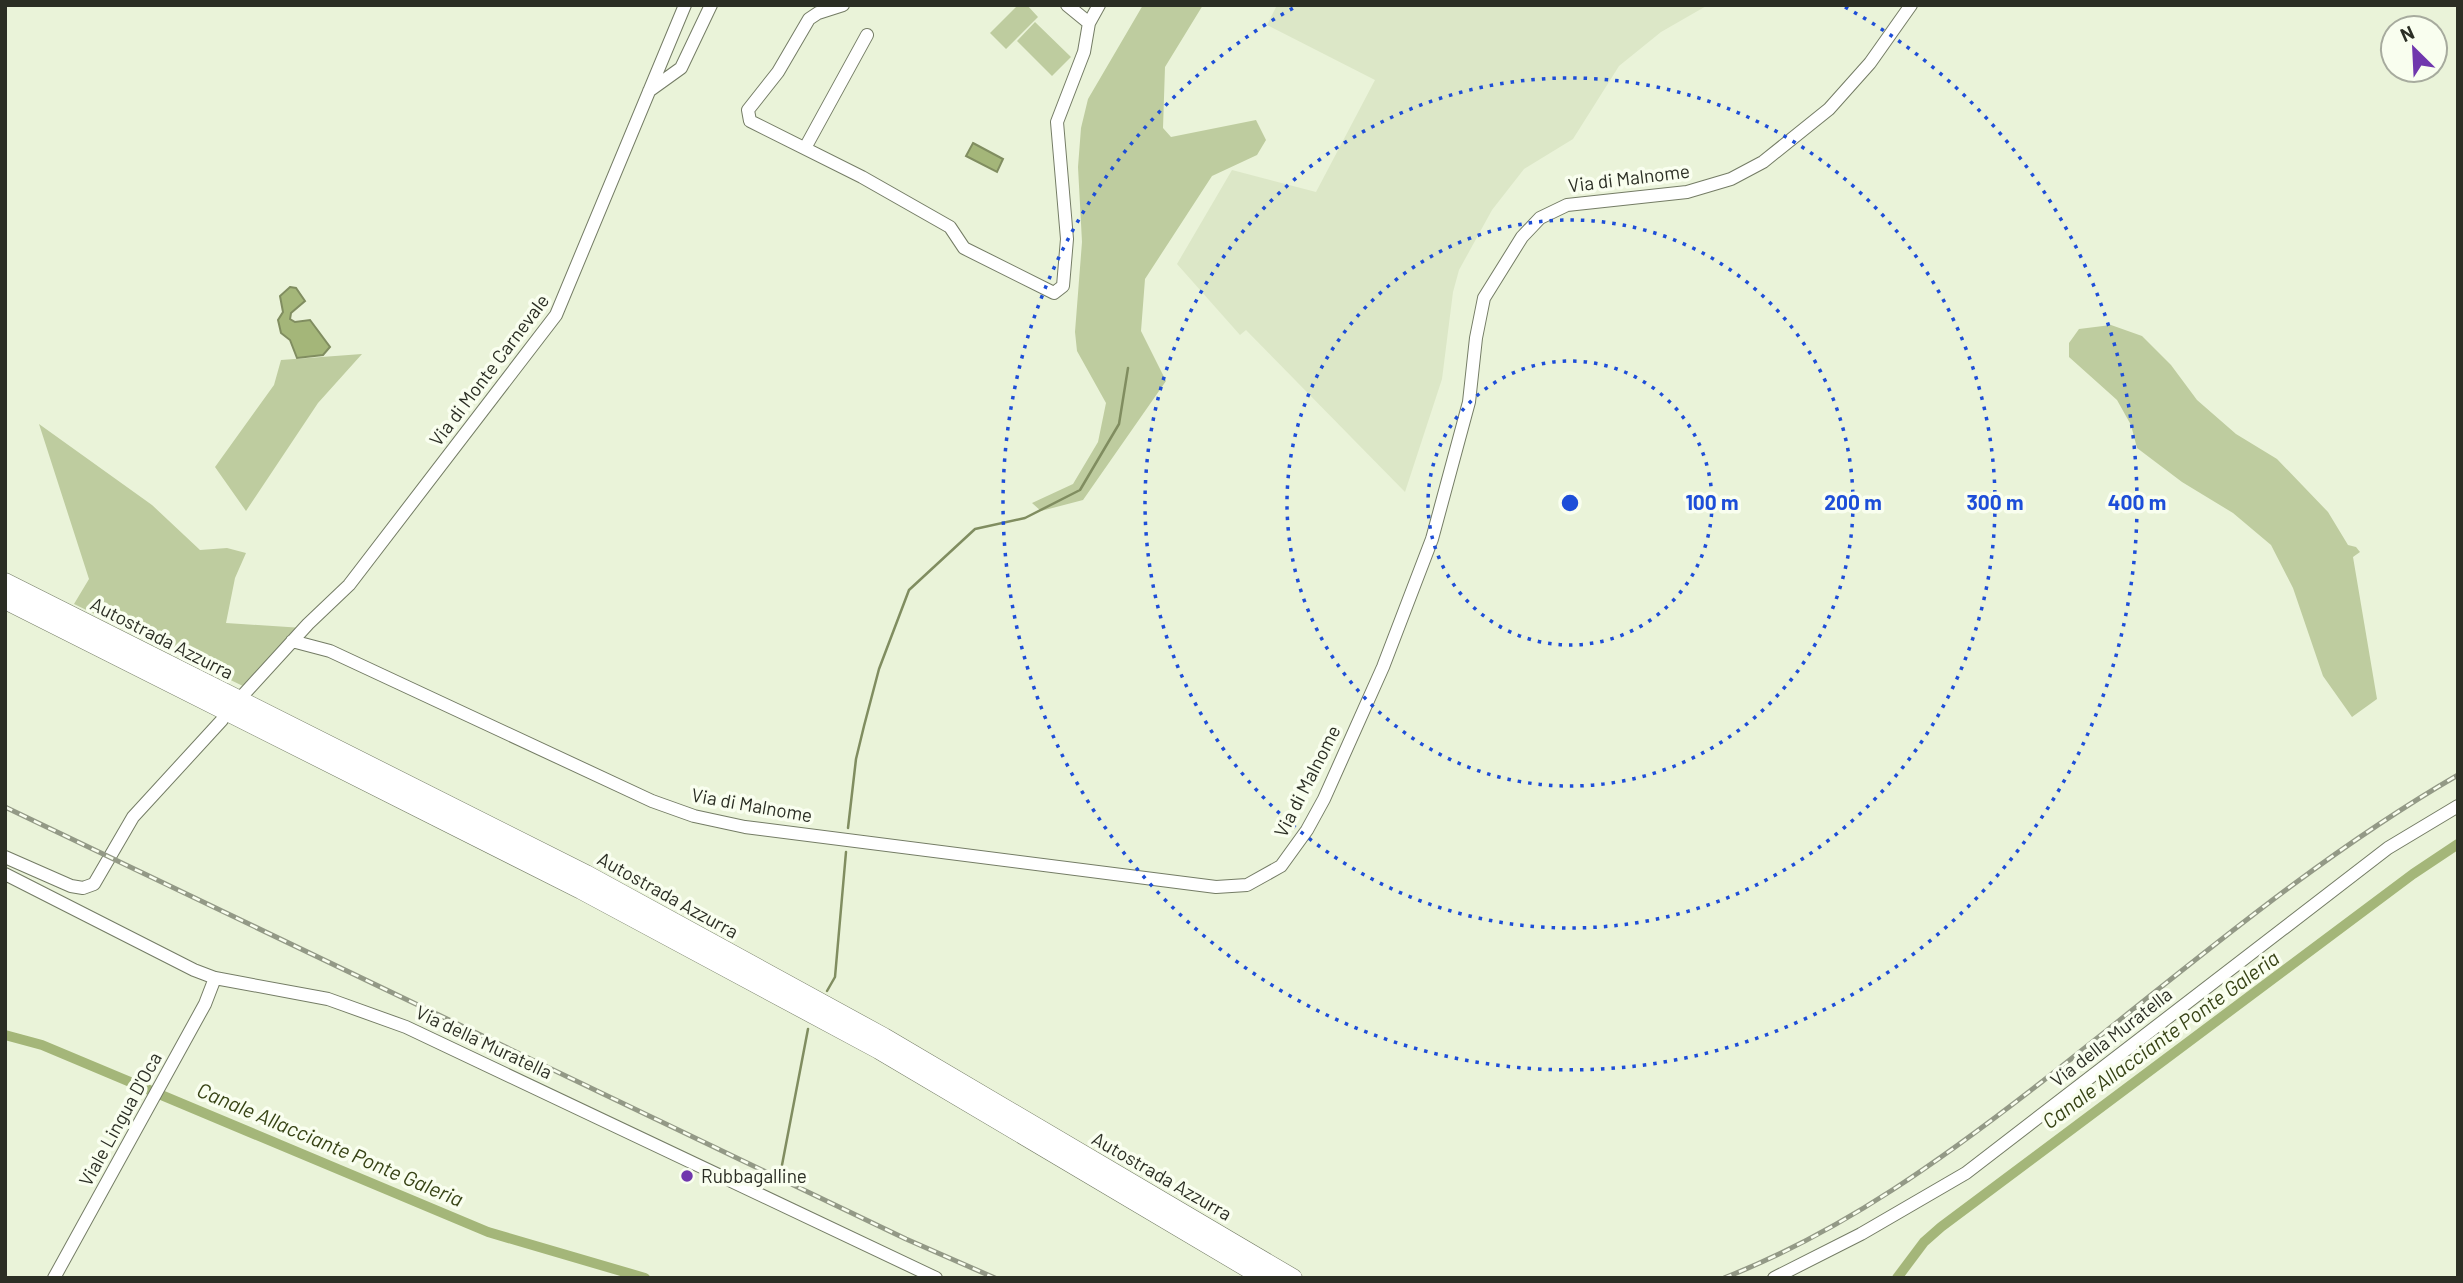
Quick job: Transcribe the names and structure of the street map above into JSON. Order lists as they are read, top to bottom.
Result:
{
  "streets": {
    "highway": ["Autostrada Azzurra"],
    "street": [
      "Via di Malnome",
      "Via di Monte Carnevale",
      "Via della Muratella",
      "Viale Lingua D'Oca"
    ]
  },
  "crossings": [
    ["Via di Malnome", "Via di Monte Carnevale"],
    ["Via della Muratella", "Viale Lingua D'Oca"]
  ],
  "water": ["Canale Allacciante Ponte Galeria"],
  "places": ["Rubbagalline"],
  "north": "top left",
  "rings": [
    "100 m",
    "200 m",
    "300 m",
    "400 m"
  ]
}
